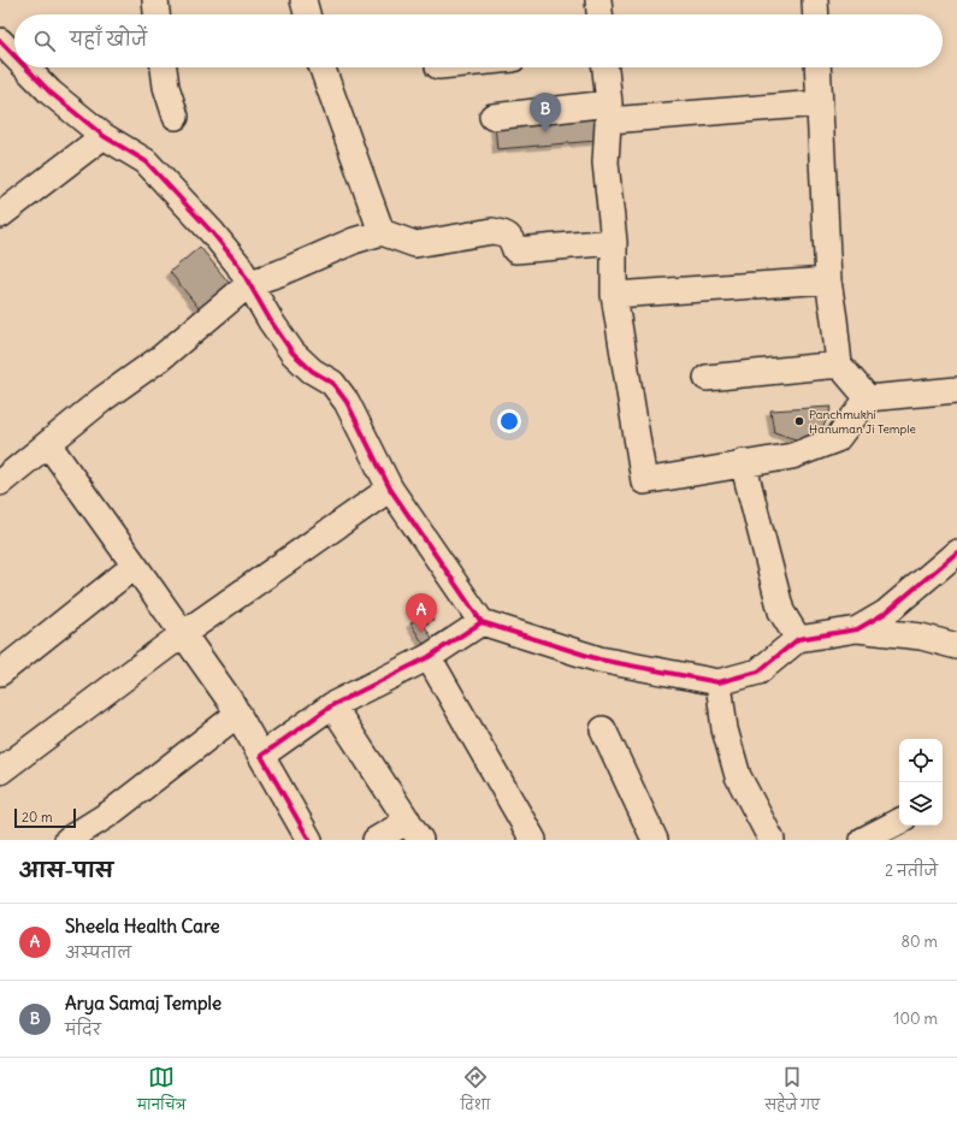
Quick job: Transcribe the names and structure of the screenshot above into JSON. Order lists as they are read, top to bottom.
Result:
{
  "places": ["Panchmukhi Hanuman Ji Temple"],
  "scale_bar": "20 m",
  "page": {
    "search": "यहाँ खोजें",
    "pins": ["B", "A"],
    "scale": "20 m",
    "heading": ["आस-पास", "2 नतीजे"],
    "list": [
      {
        "mark": "A",
        "name": "Sheela Health Care",
        "note": "अस्पताल",
        "value": "80 m"
      },
      {
        "mark": "B",
        "name": "Arya Samaj Temple",
        "note": "मंदिर",
        "value": "100 m"
      }
    ],
    "nav": ["मानचित्र", "दिशा", "सहेजे गए"]
  }
}
